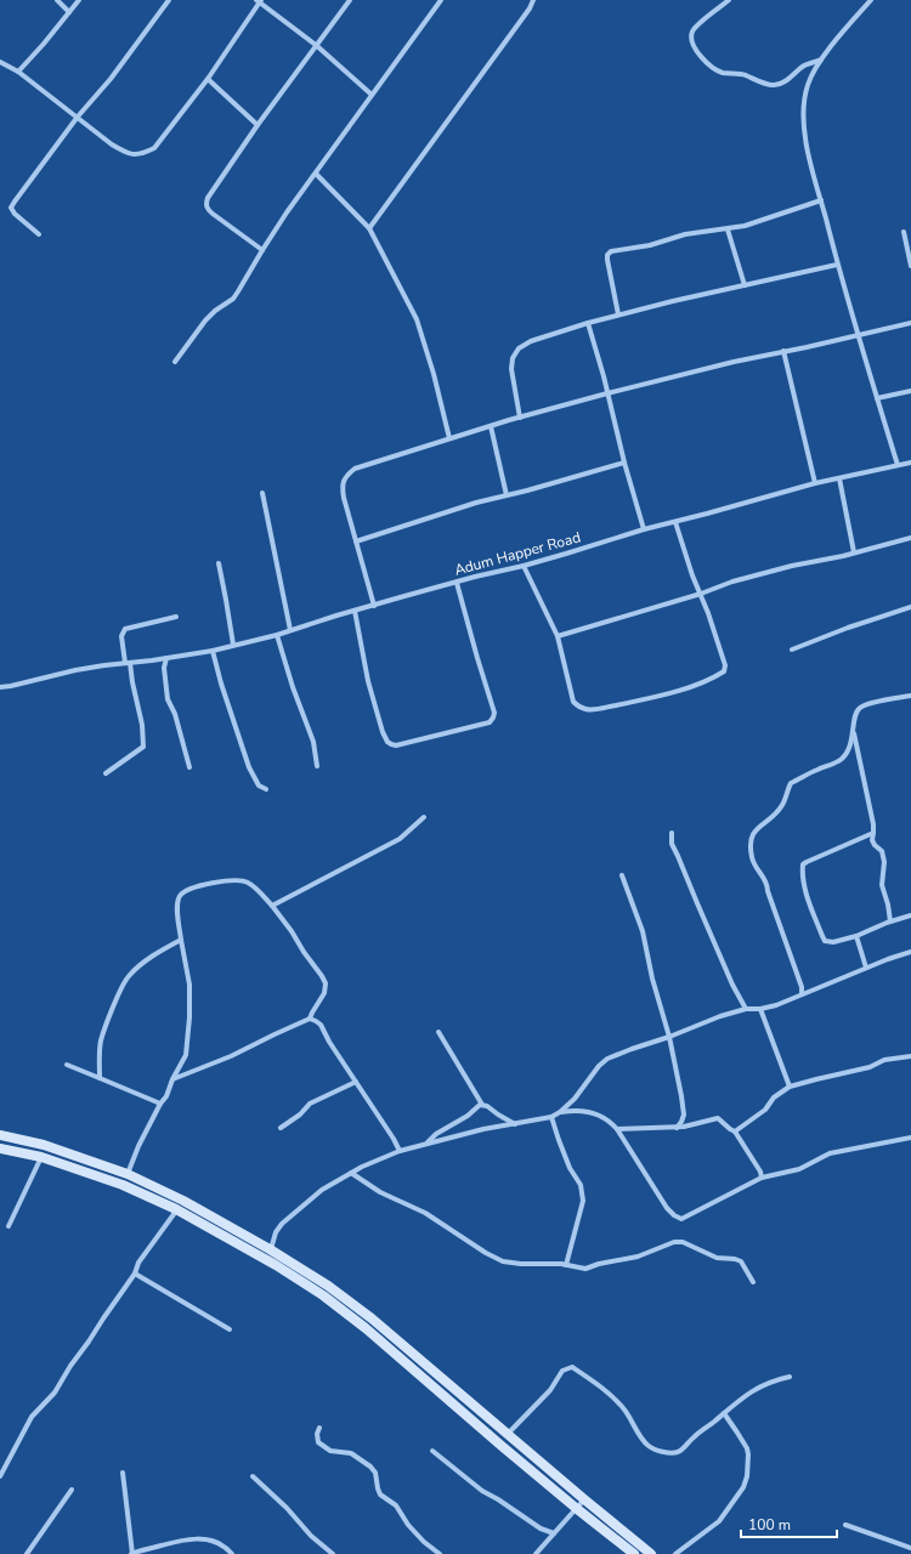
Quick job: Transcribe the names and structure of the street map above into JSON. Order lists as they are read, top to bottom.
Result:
{
  "streets": {
    "street": ["Adum Happer Road"]
  },
  "scale_bar": "100 m"
}
